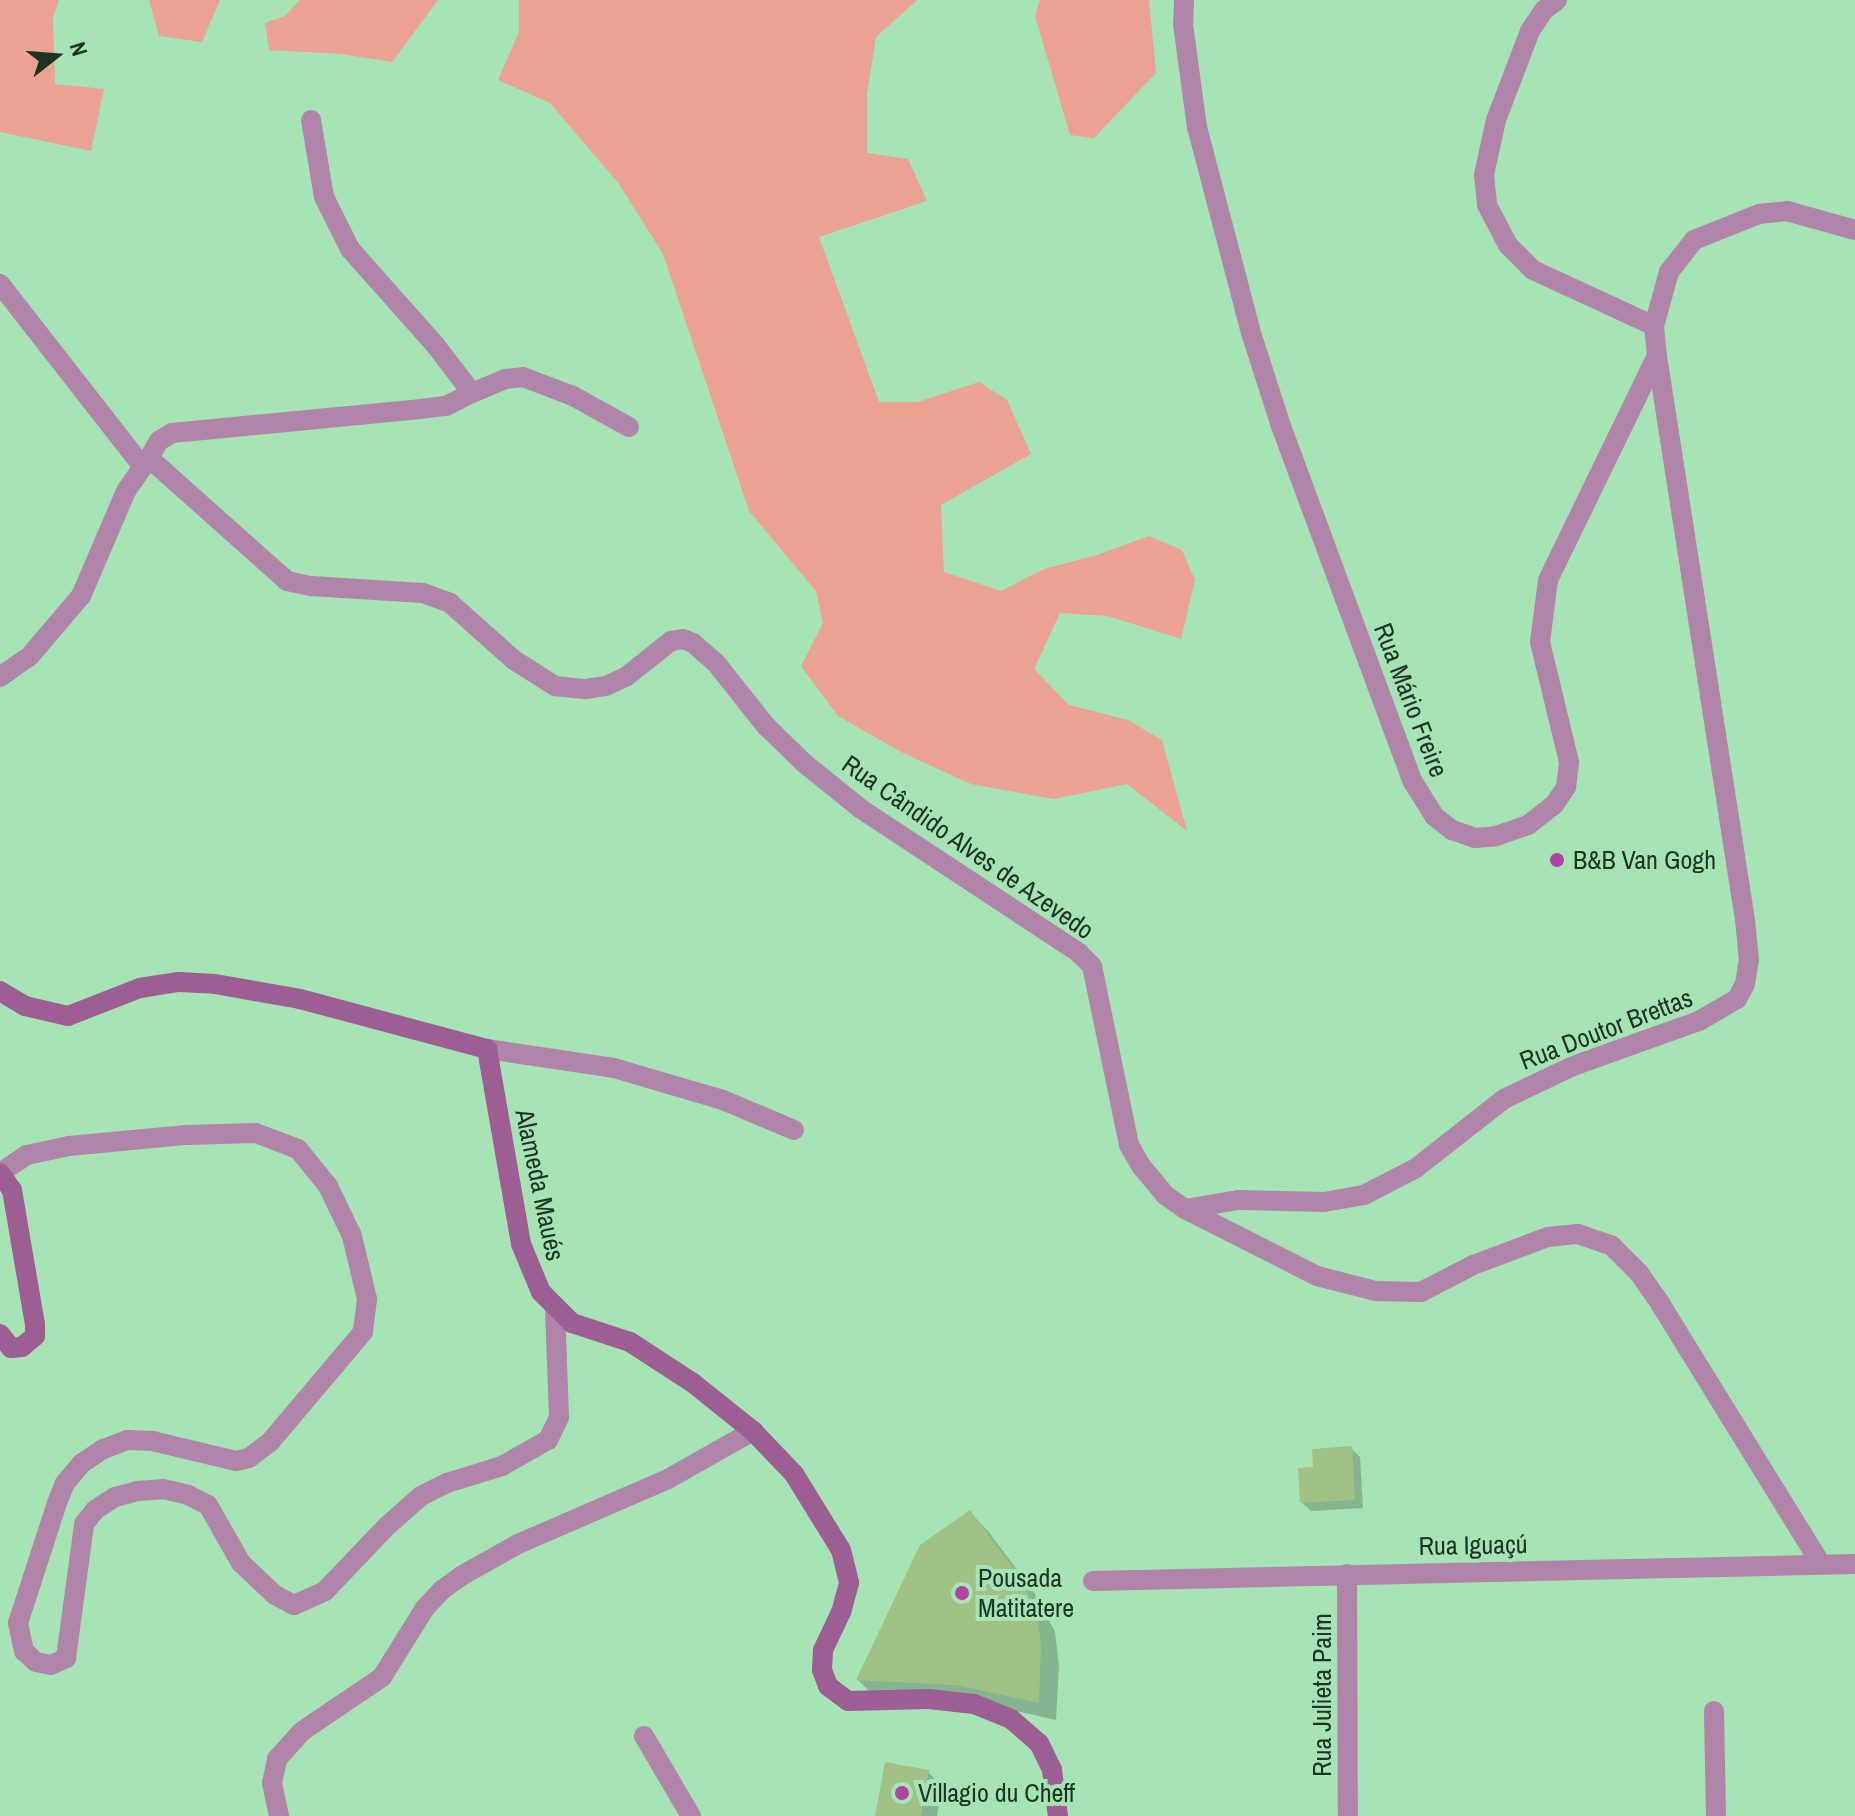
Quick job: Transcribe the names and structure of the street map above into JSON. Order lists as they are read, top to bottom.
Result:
{
  "streets": {
    "street": [
      "Rua Mário Freire",
      "Rua Cândido Alves de Azevedo",
      "Rua Doutor Brettas",
      "Alameda Maués",
      "Rua Iguaçú",
      "Rua Julieta Paim"
    ]
  },
  "crossings": [
    ["Rua Mário Freire", "Rua Doutor Brettas"],
    ["Rua Cândido Alves de Azevedo", "Rua Doutor Brettas"],
    ["Rua Iguaçú", "Rua Julieta Paim"]
  ],
  "places": ["B&B Van Gogh", "Pousada Matitatere", "Villagio du Cheff"],
  "north": "right"
}
